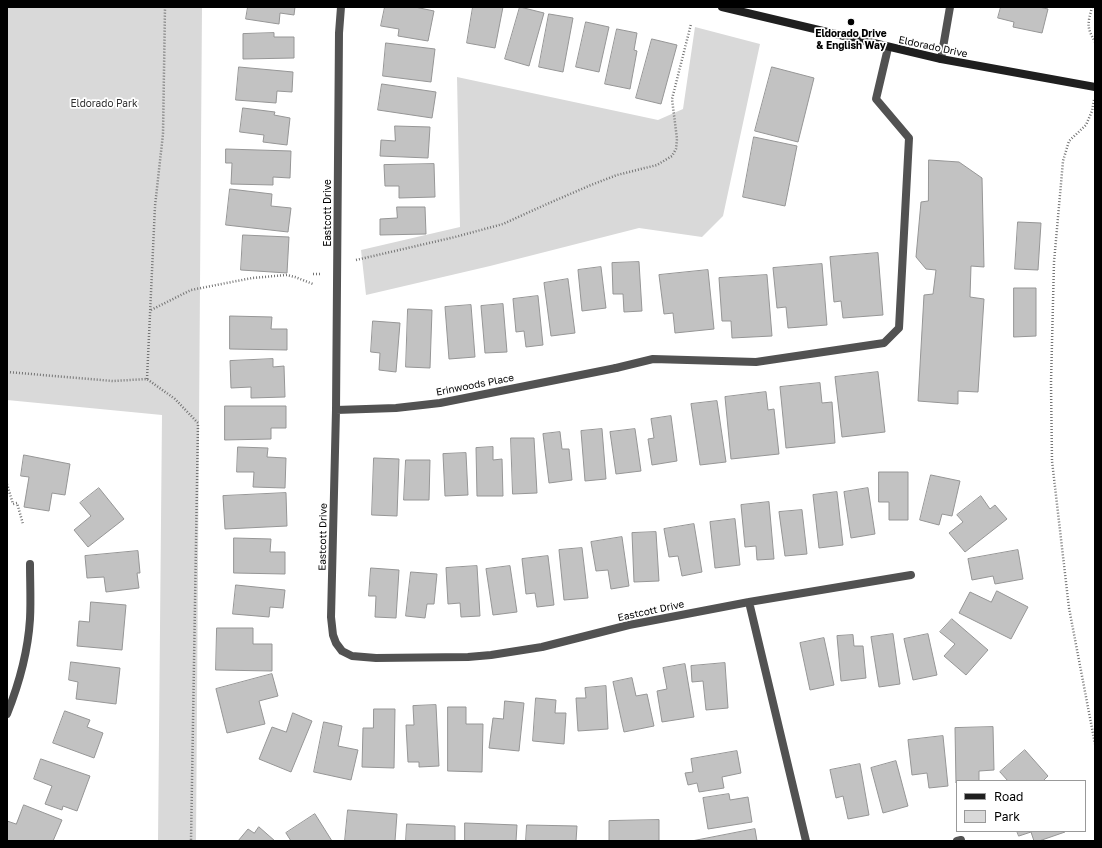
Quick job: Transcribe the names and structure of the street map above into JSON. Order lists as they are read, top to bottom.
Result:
{
  "streets": {
    "street": ["Eldorado Drive", "Eastcott Drive", "Erinwoods Place"]
  },
  "crossings": [
    ["Eldorado Drive", "Erinwoods Place"],
    ["Eastcott Drive", "Erinwoods Place"]
  ],
  "parks": ["Eldorado Park"],
  "places": ["Eldorado Drive & English Way"],
  "legend": ["Road", "Park"]
}
